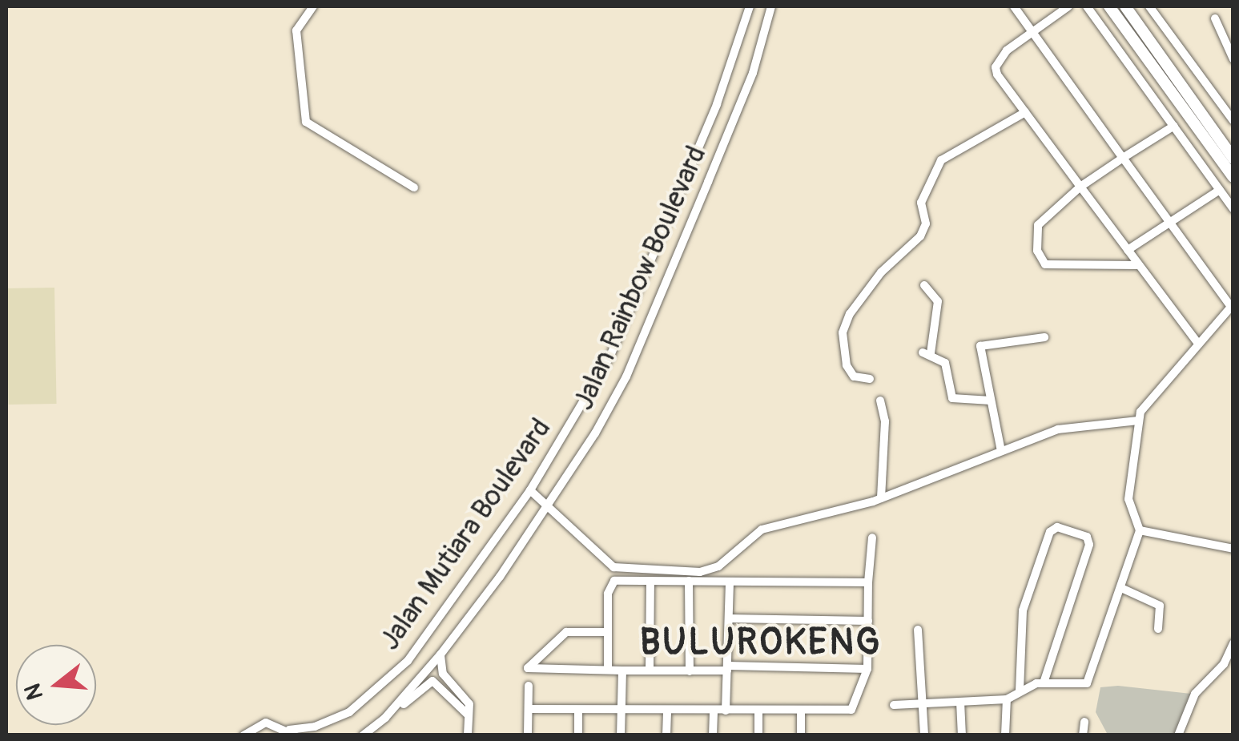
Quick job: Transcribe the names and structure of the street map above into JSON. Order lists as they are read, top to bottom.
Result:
{
  "streets": {
    "street": ["Jalan Rainbow Boulevard", "Jalan Mutiara Boulevard"]
  },
  "crossings": [
    ["Jalan Rainbow Boulevard", "Jalan Mutiara Boulevard"]
  ],
  "districts": ["BULUROKENG"],
  "north": "left"
}
